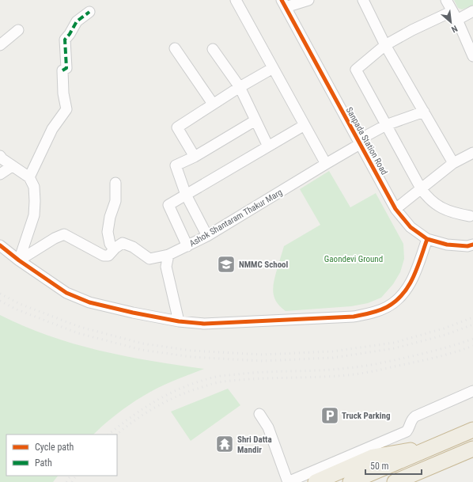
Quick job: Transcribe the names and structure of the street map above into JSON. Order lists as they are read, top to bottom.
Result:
{
  "streets": {
    "street": ["Sanpada Station Road", "Ashok Shantaram Thakur Marg"]
  },
  "crossings": [
    ["Sanpada Station Road", "Ashok Shantaram Thakur Marg"]
  ],
  "parks": ["Gaondevi Ground"],
  "places": {
    "school or university": ["NMMC School"],
    "parking": ["Truck Parking"],
    "temple": ["Shri Datta Mandir"]
  },
  "legend": ["Cycle path", "Path"],
  "scale_bar": "50 m",
  "north": "bottom right"
}
